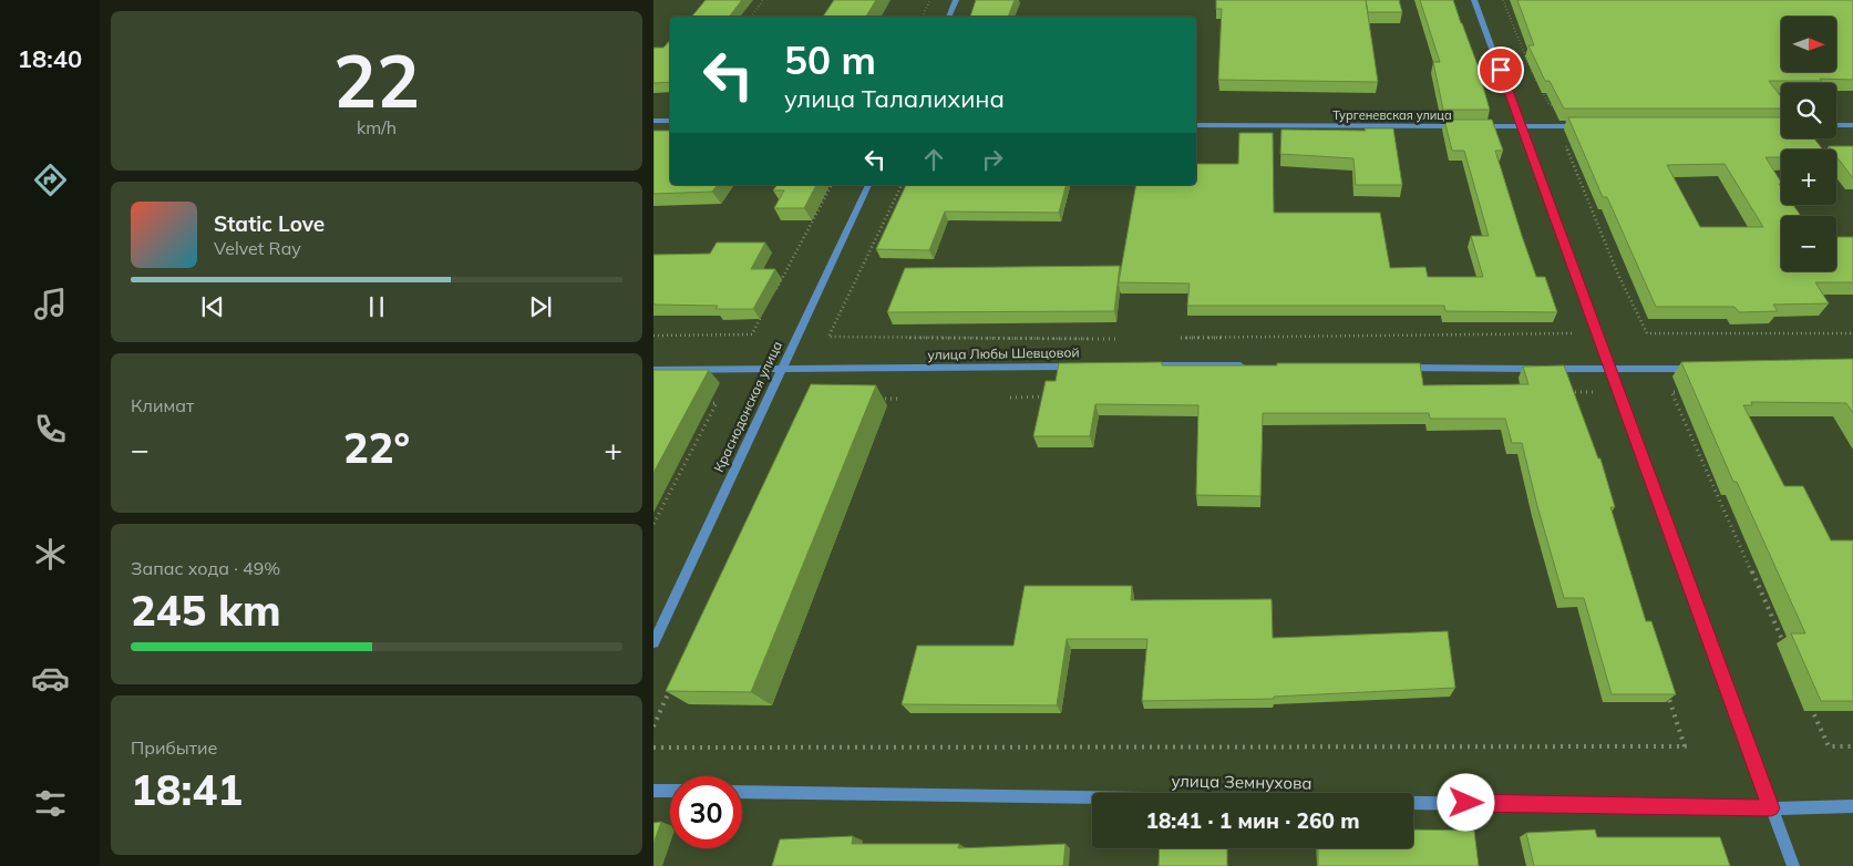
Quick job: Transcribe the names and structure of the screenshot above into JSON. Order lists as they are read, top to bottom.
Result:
{
  "streets": {
    "street": [
      "Тургеневская улица",
      "улица Любы Шевцовой",
      "Краснодонская улица",
      "улица Земнухова"
    ]
  },
  "crossings": [
    ["улица Любы Шевцовой", "Краснодонская улица"]
  ],
  "north": "right",
  "page": {
    "tabs": "18:40",
    "tile": [
      ["22", "km/h"],
      "Климат",
      ["Запас хода · 49%", "245 km"],
      ["Прибытие", "18:41"]
    ],
    "map_buttons": ["+", "−"],
    "turn": ["50 m", "улица Талалихина"],
    "song": ["Static Love", "Velvet Ray"],
    "heat": ["−", "22°", "+"],
    "limit": "30",
    "trip": "18:41 · 1 мин · 260 m"
  }
}
